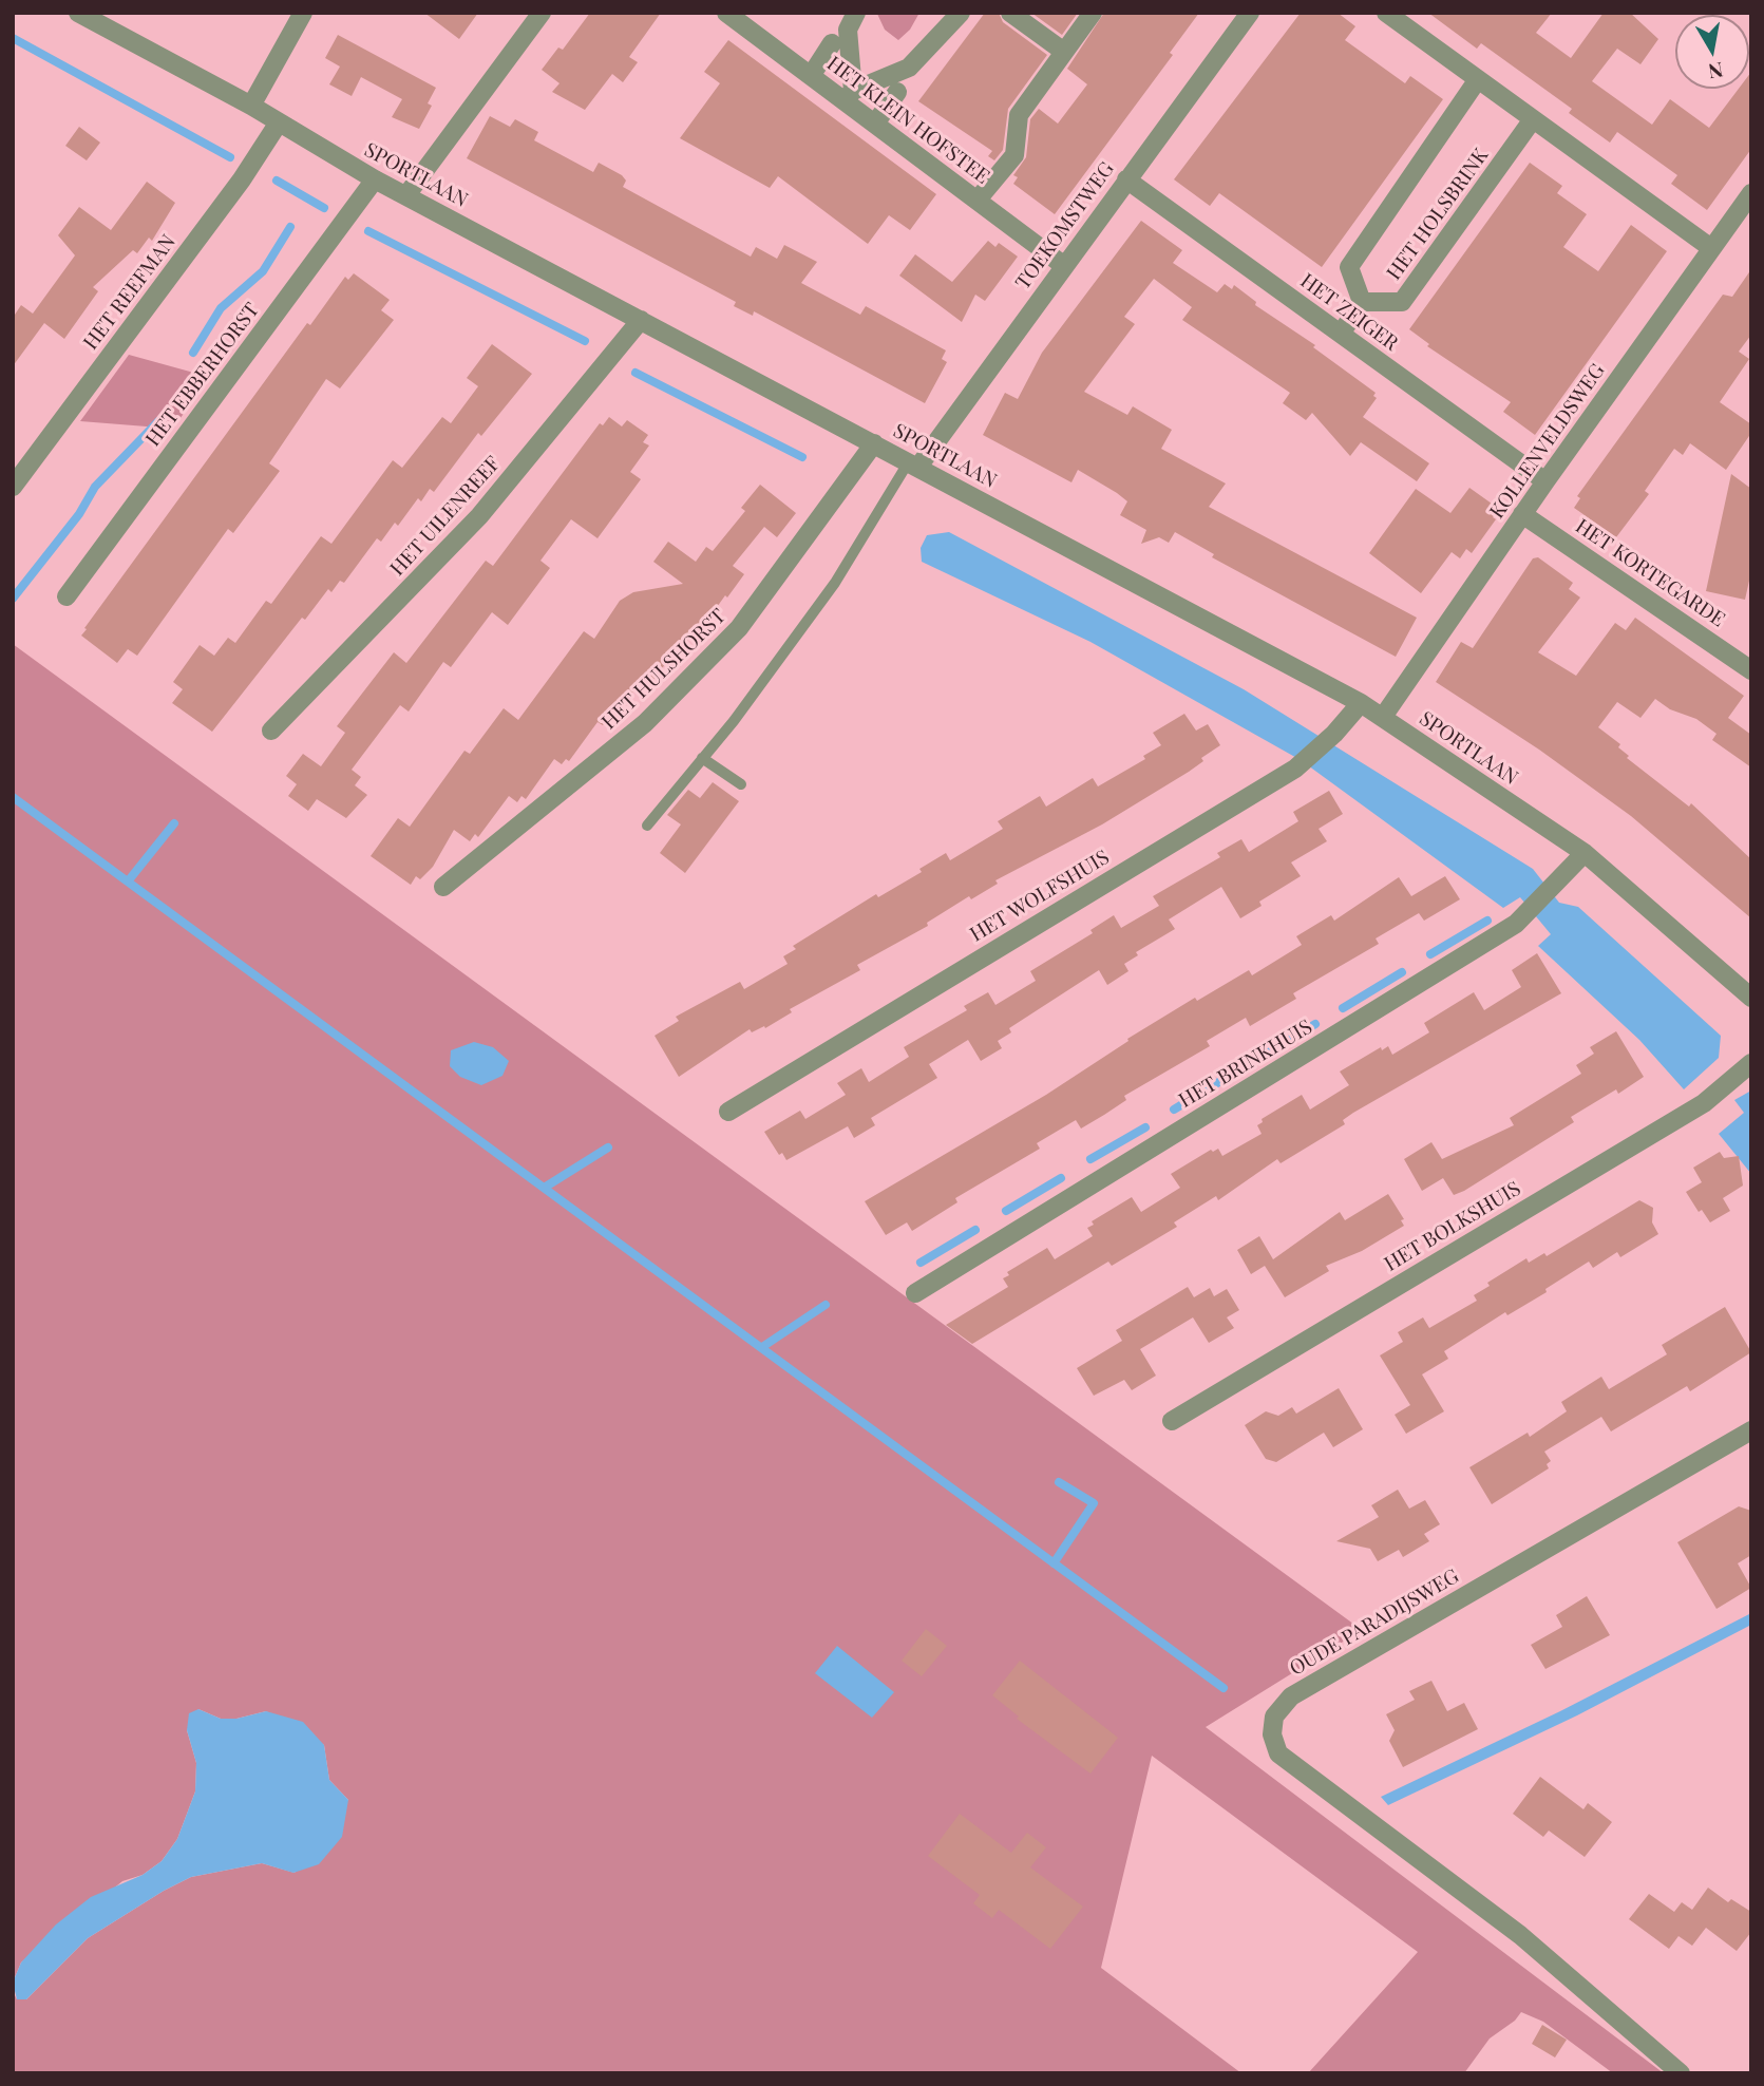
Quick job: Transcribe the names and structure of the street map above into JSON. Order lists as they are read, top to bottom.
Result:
{
  "streets": {
    "street": [
      "HET KLEIN HOFSTEE",
      "SPORTLAAN",
      "HET HOLSBRINK",
      "TOEKOMSTWEG",
      "HET REEFMAN",
      "HET ZEIGER",
      "HET EBBERHORST",
      "KOLLENVELDSWEG",
      "HET UILENREEF",
      "HET KORTEGARDE",
      "HET HULSHORST",
      "HET WOLFSHUIS",
      "HET BRINKHUIS",
      "HET BOLKSHUIS",
      "OUDE PARADIJSWEG"
    ]
  },
  "crossings": [
    ["HET KLEIN HOFSTEE", "TOEKOMSTWEG"],
    ["SPORTLAAN", "TOEKOMSTWEG"],
    ["SPORTLAAN", "HET REEFMAN"],
    ["SPORTLAAN", "HET EBBERHORST"],
    ["SPORTLAAN", "KOLLENVELDSWEG"],
    ["SPORTLAAN", "HET UILENREEF"],
    ["SPORTLAAN", "HET HULSHORST"],
    ["SPORTLAAN", "HET WOLFSHUIS"],
    ["SPORTLAAN", "HET BRINKHUIS"],
    ["TOEKOMSTWEG", "HET ZEIGER"],
    ["HET ZEIGER", "KOLLENVELDSWEG"],
    ["KOLLENVELDSWEG", "HET KORTEGARDE"]
  ],
  "north": "bottom"
}
